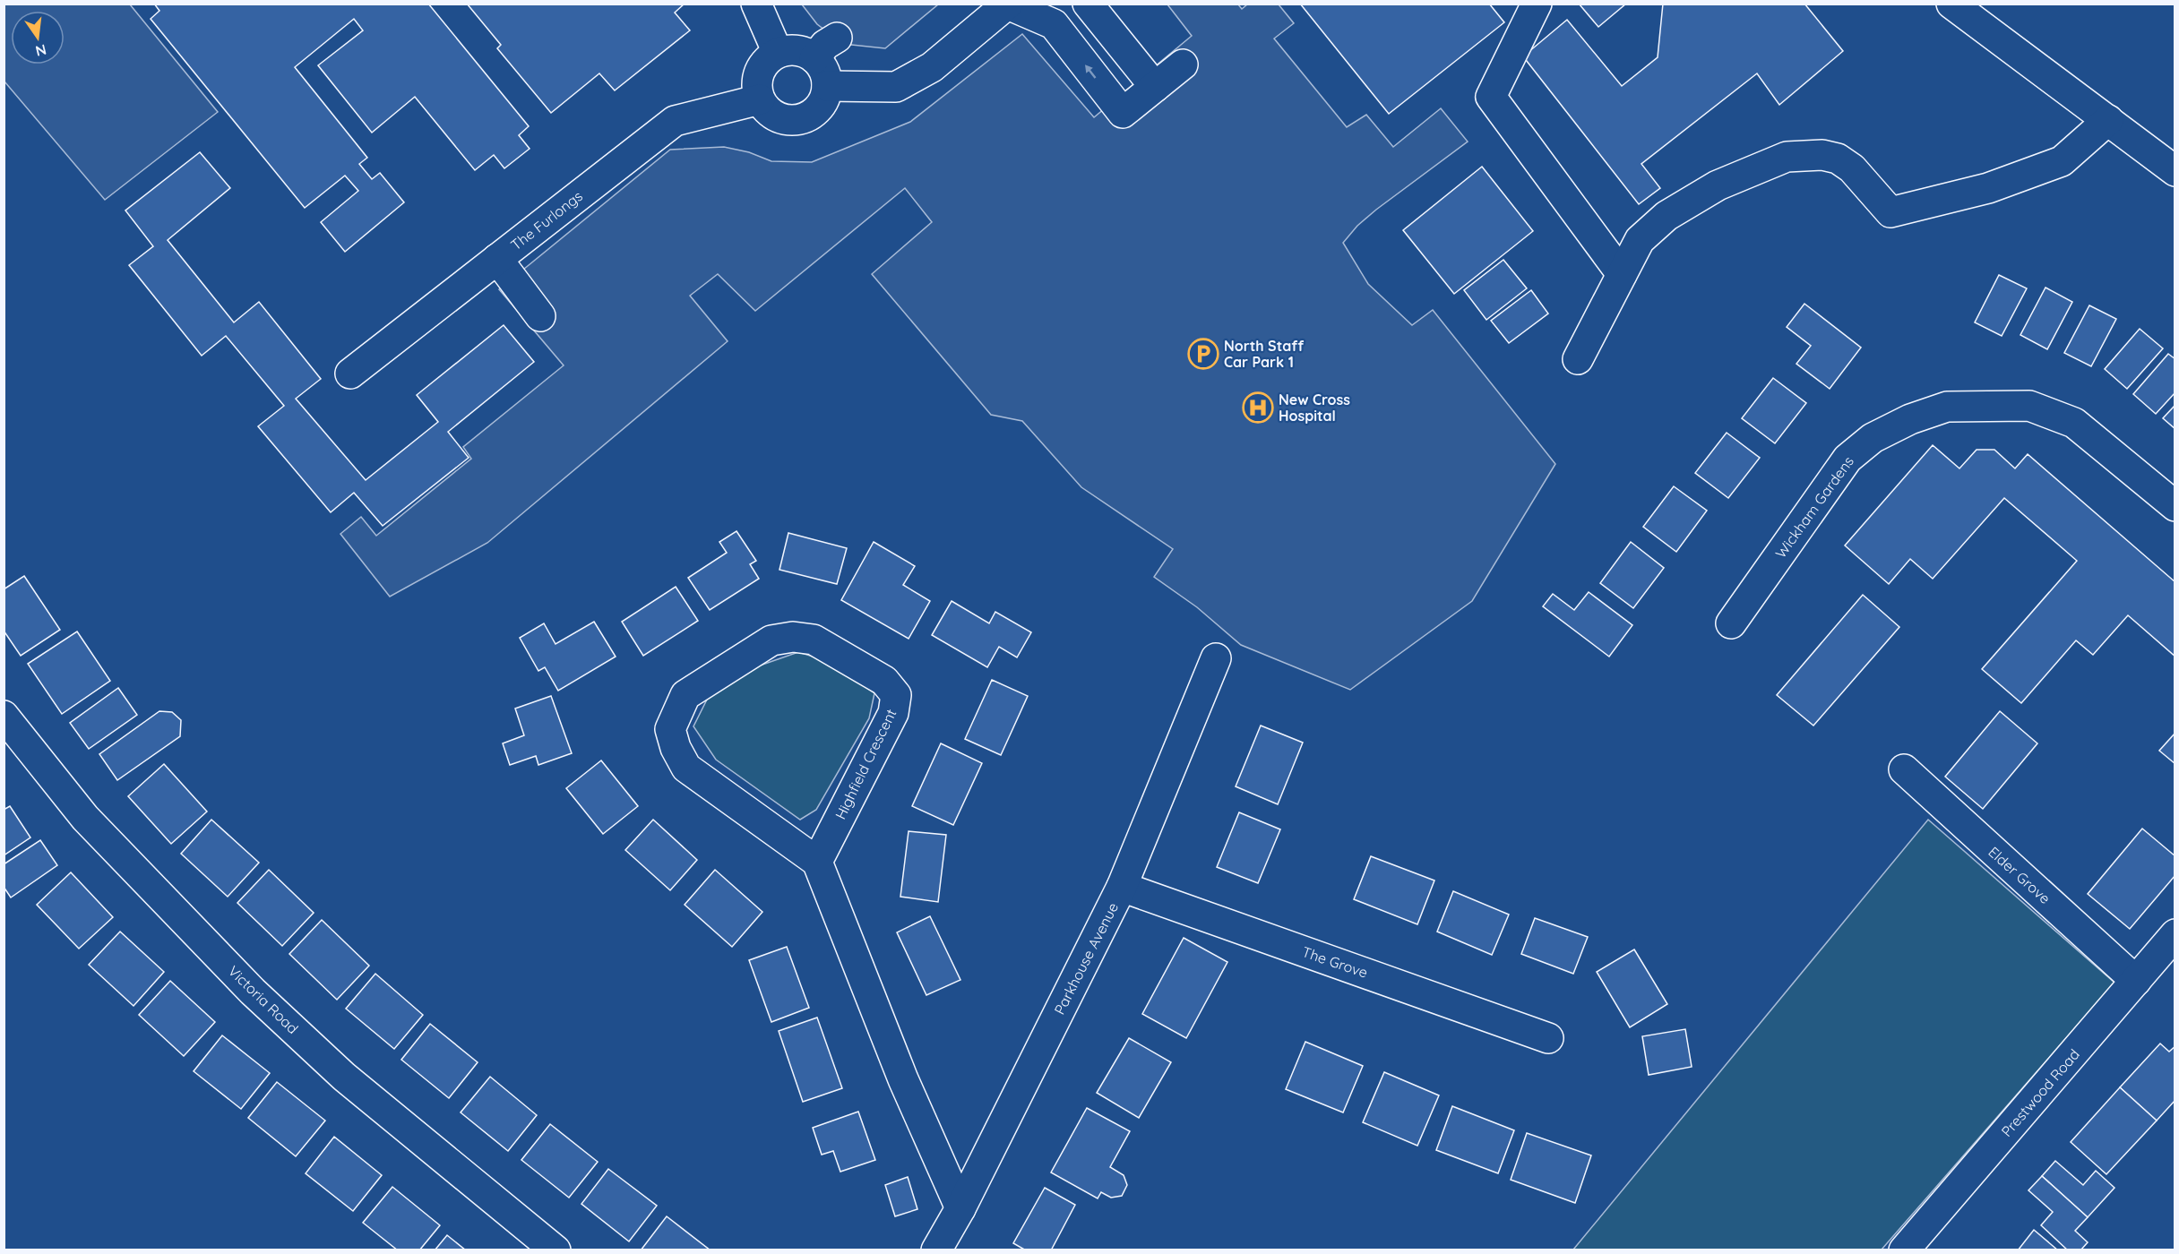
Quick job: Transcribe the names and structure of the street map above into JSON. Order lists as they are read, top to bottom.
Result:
{
  "streets": {
    "street": [
      "The Furlongs",
      "Wickham Gardens",
      "Highfield Crescent",
      "Elder Grove",
      "Parkhouse Avenue",
      "The Grove",
      "Victoria Road",
      "Prestwood Road"
    ]
  },
  "crossings": [
    ["Elder Grove", "Prestwood Road"],
    ["Parkhouse Avenue", "The Grove"]
  ],
  "places": {
    "parking": ["North Staff Car Park 1"],
    "hospital": ["New Cross Hospital"]
  },
  "north": "bottom"
}
